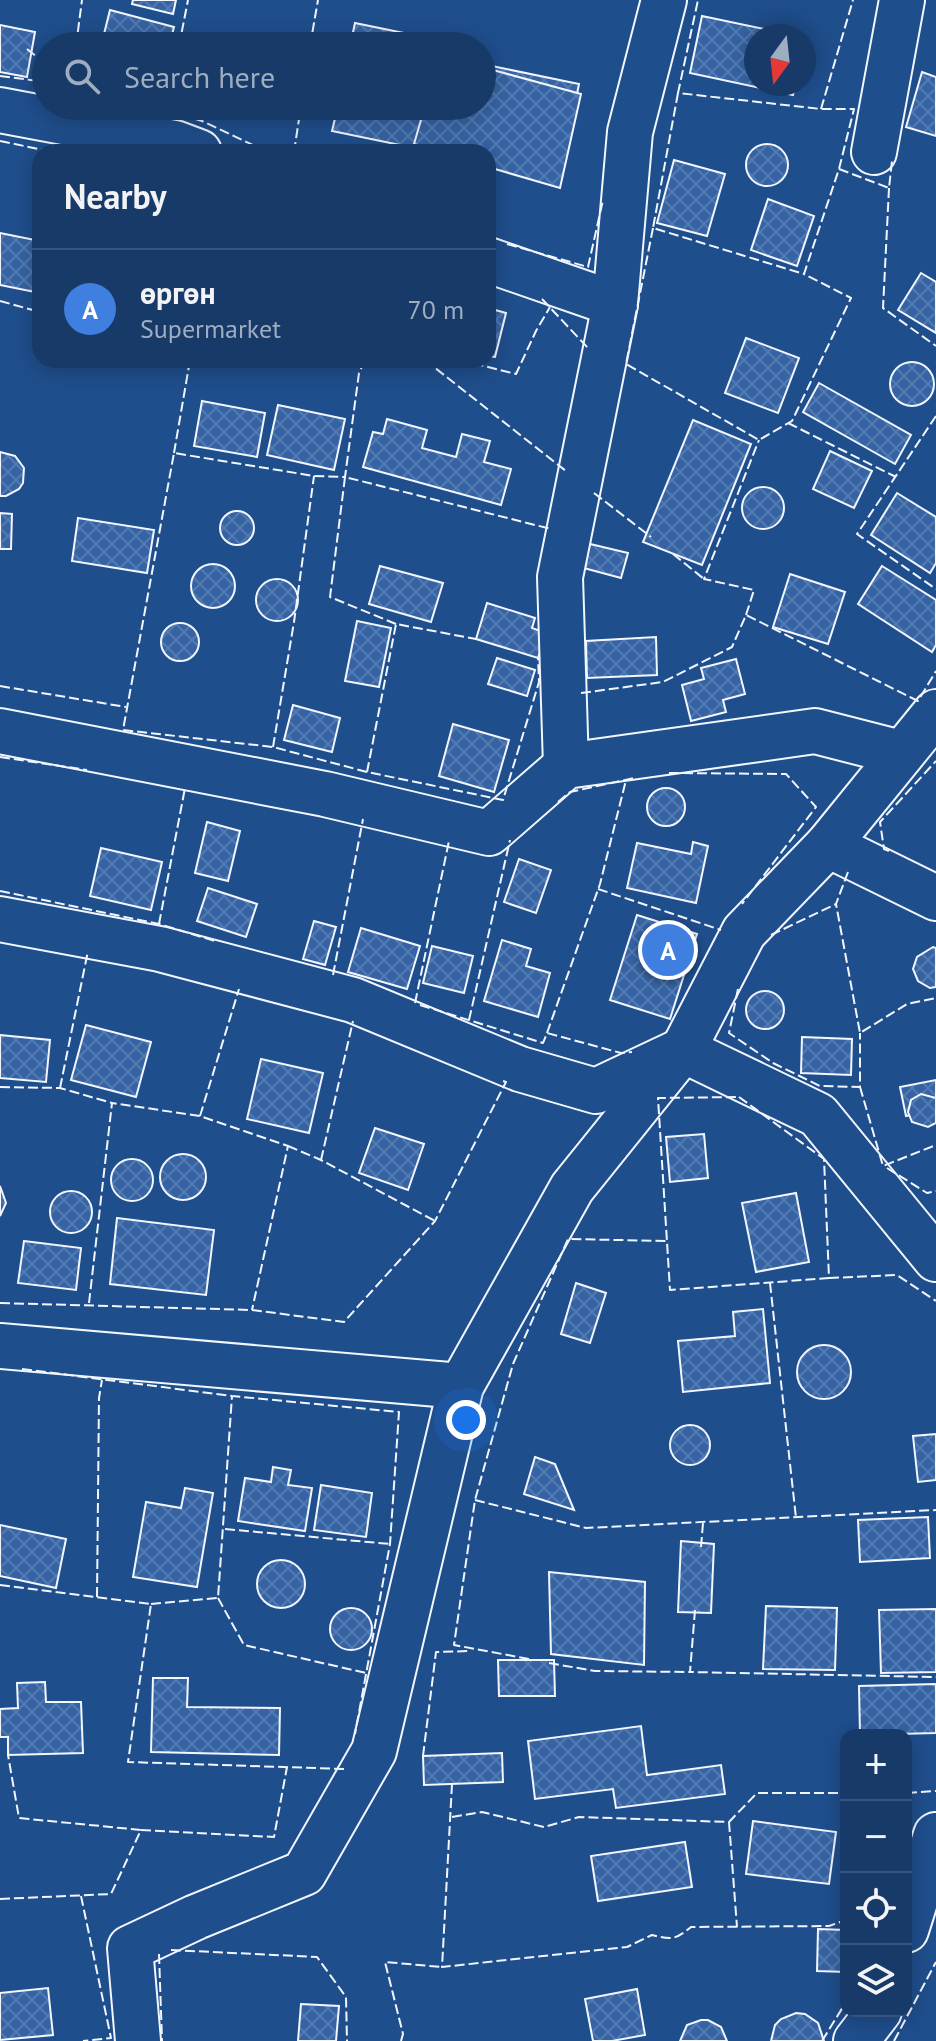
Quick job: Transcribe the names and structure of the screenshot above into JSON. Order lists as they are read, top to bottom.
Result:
{
  "north": "bottom",
  "page": {
    "search": "Search here",
    "heading": "Nearby",
    "list": [
      {
        "mark": "A",
        "name": "өргөн",
        "note": "Supermarket",
        "value": "70 m"
      }
    ],
    "pins": "A",
    "map_buttons": ["+", "−"]
  }
}
